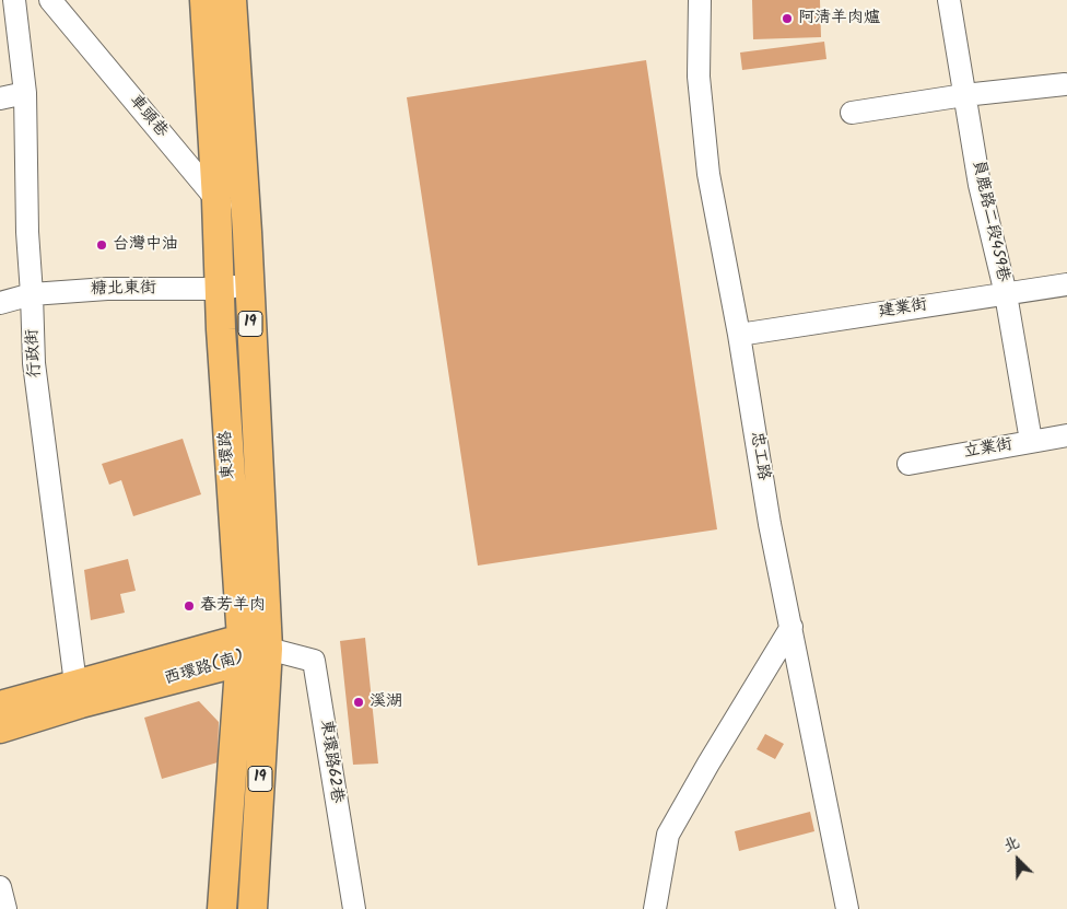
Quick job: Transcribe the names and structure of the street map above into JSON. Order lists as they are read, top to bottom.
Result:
{
  "streets": {
    "main road": ["19", "東環路", "西環路(南)"],
    "street": [
      "車頭巷",
      "員鹿路二段459巷",
      "糖北東街",
      "建業街",
      "行政街",
      "立業街",
      "忠工路",
      "東環路62巷"
    ]
  },
  "crossings": [
    ["車頭巷", "東環路"],
    ["員鹿路二段459巷", "建業街"],
    ["員鹿路二段459巷", "立業街"],
    ["糖北東街", "行政街"],
    ["糖北東街", "東環路"],
    ["建業街", "忠工路"],
    ["行政街", "西環路(南)"],
    ["東環路", "西環路(南)"],
    ["東環路", "東環路62巷"],
    ["西環路(南)", "東環路62巷"]
  ],
  "places": [
    "阿清羊肉爐",
    "台灣中油",
    "春芳羊肉",
    "溪湖"
  ],
  "north": "top left"
}
